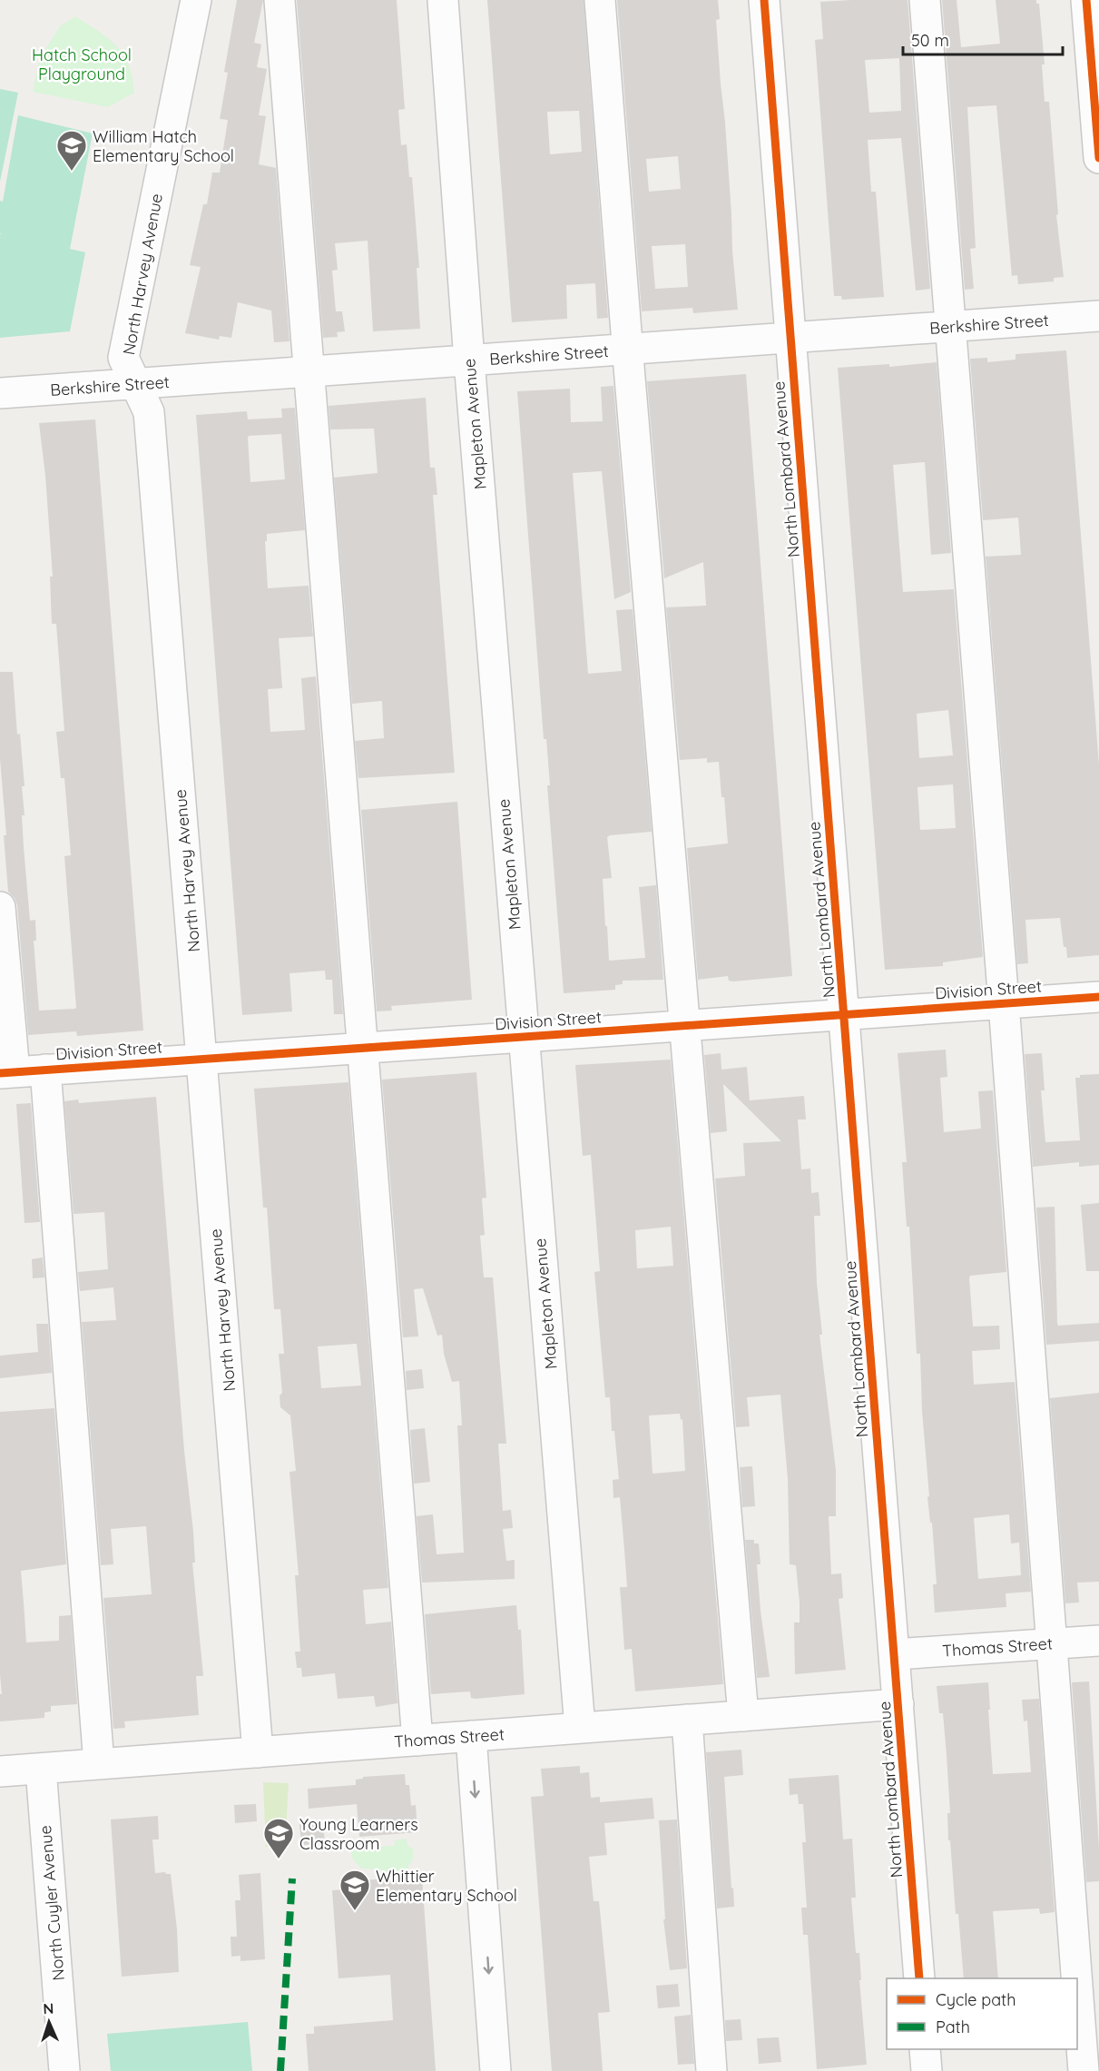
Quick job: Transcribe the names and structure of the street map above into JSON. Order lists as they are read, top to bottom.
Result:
{
  "streets": {
    "street": [
      "North Harvey Avenue",
      "Berkshire Street",
      "Mapleton Avenue",
      "North Lombard Avenue",
      "Division Street",
      "Thomas Street",
      "North Cuyler Avenue"
    ]
  },
  "crossings": [
    ["North Harvey Avenue", "Berkshire Street"],
    ["North Harvey Avenue", "Division Street"],
    ["North Harvey Avenue", "Thomas Street"],
    ["Berkshire Street", "Mapleton Avenue"],
    ["Berkshire Street", "North Lombard Avenue"],
    ["Mapleton Avenue", "Division Street"],
    ["Mapleton Avenue", "Thomas Street"],
    ["North Lombard Avenue", "Division Street"],
    ["North Lombard Avenue", "Thomas Street"],
    ["Thomas Street", "North Cuyler Avenue"]
  ],
  "parks": ["Hatch School Playground"],
  "places": {
    "school or university": ["William Hatch Elementary School", "Young Learners Classroom", "Whittier Elementary School"]
  },
  "legend": ["Cycle path", "Path"],
  "scale_bar": "50 m",
  "north": "top"
}
